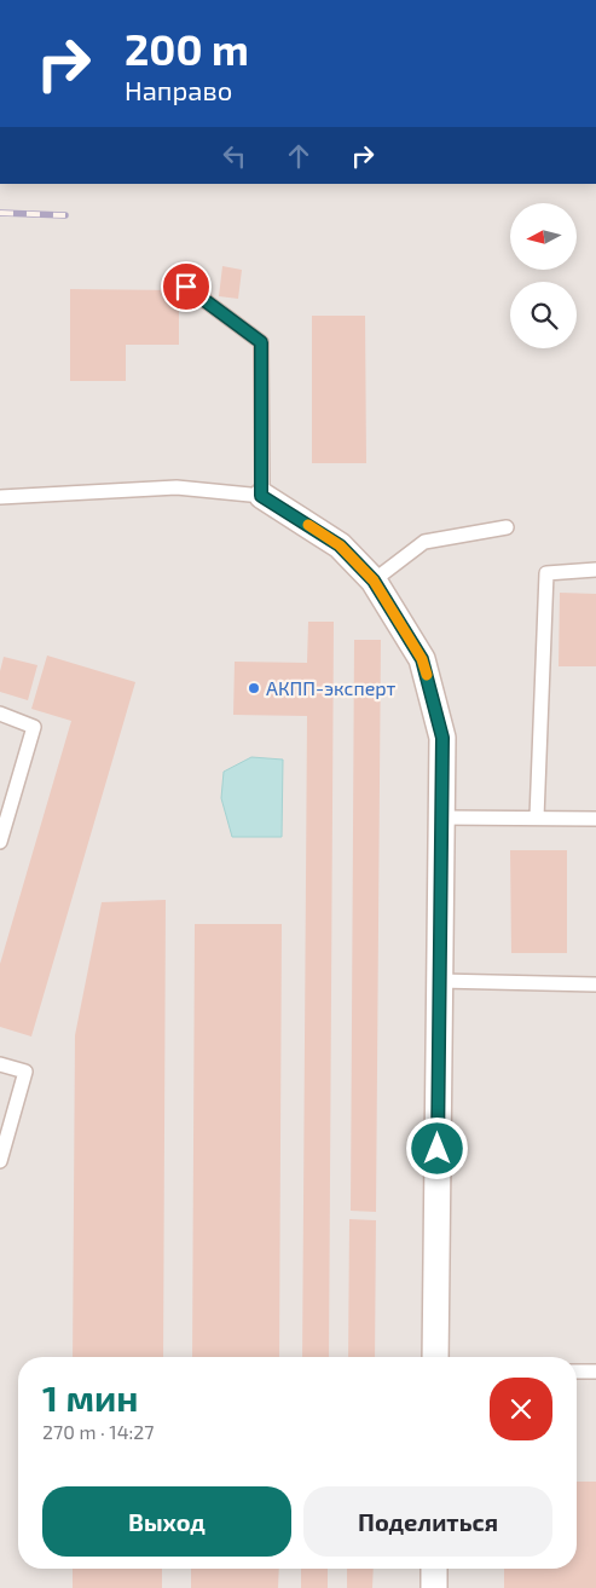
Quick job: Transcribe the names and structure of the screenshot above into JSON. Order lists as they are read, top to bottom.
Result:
{
  "places": ["АКПП-эксперт"],
  "north": "left",
  "page": {
    "turn": ["200 m", "Направо"],
    "heading": ["1 мин", "270 m · 14:27"],
    "buttons": ["Выход", "Поделиться"]
  }
}
